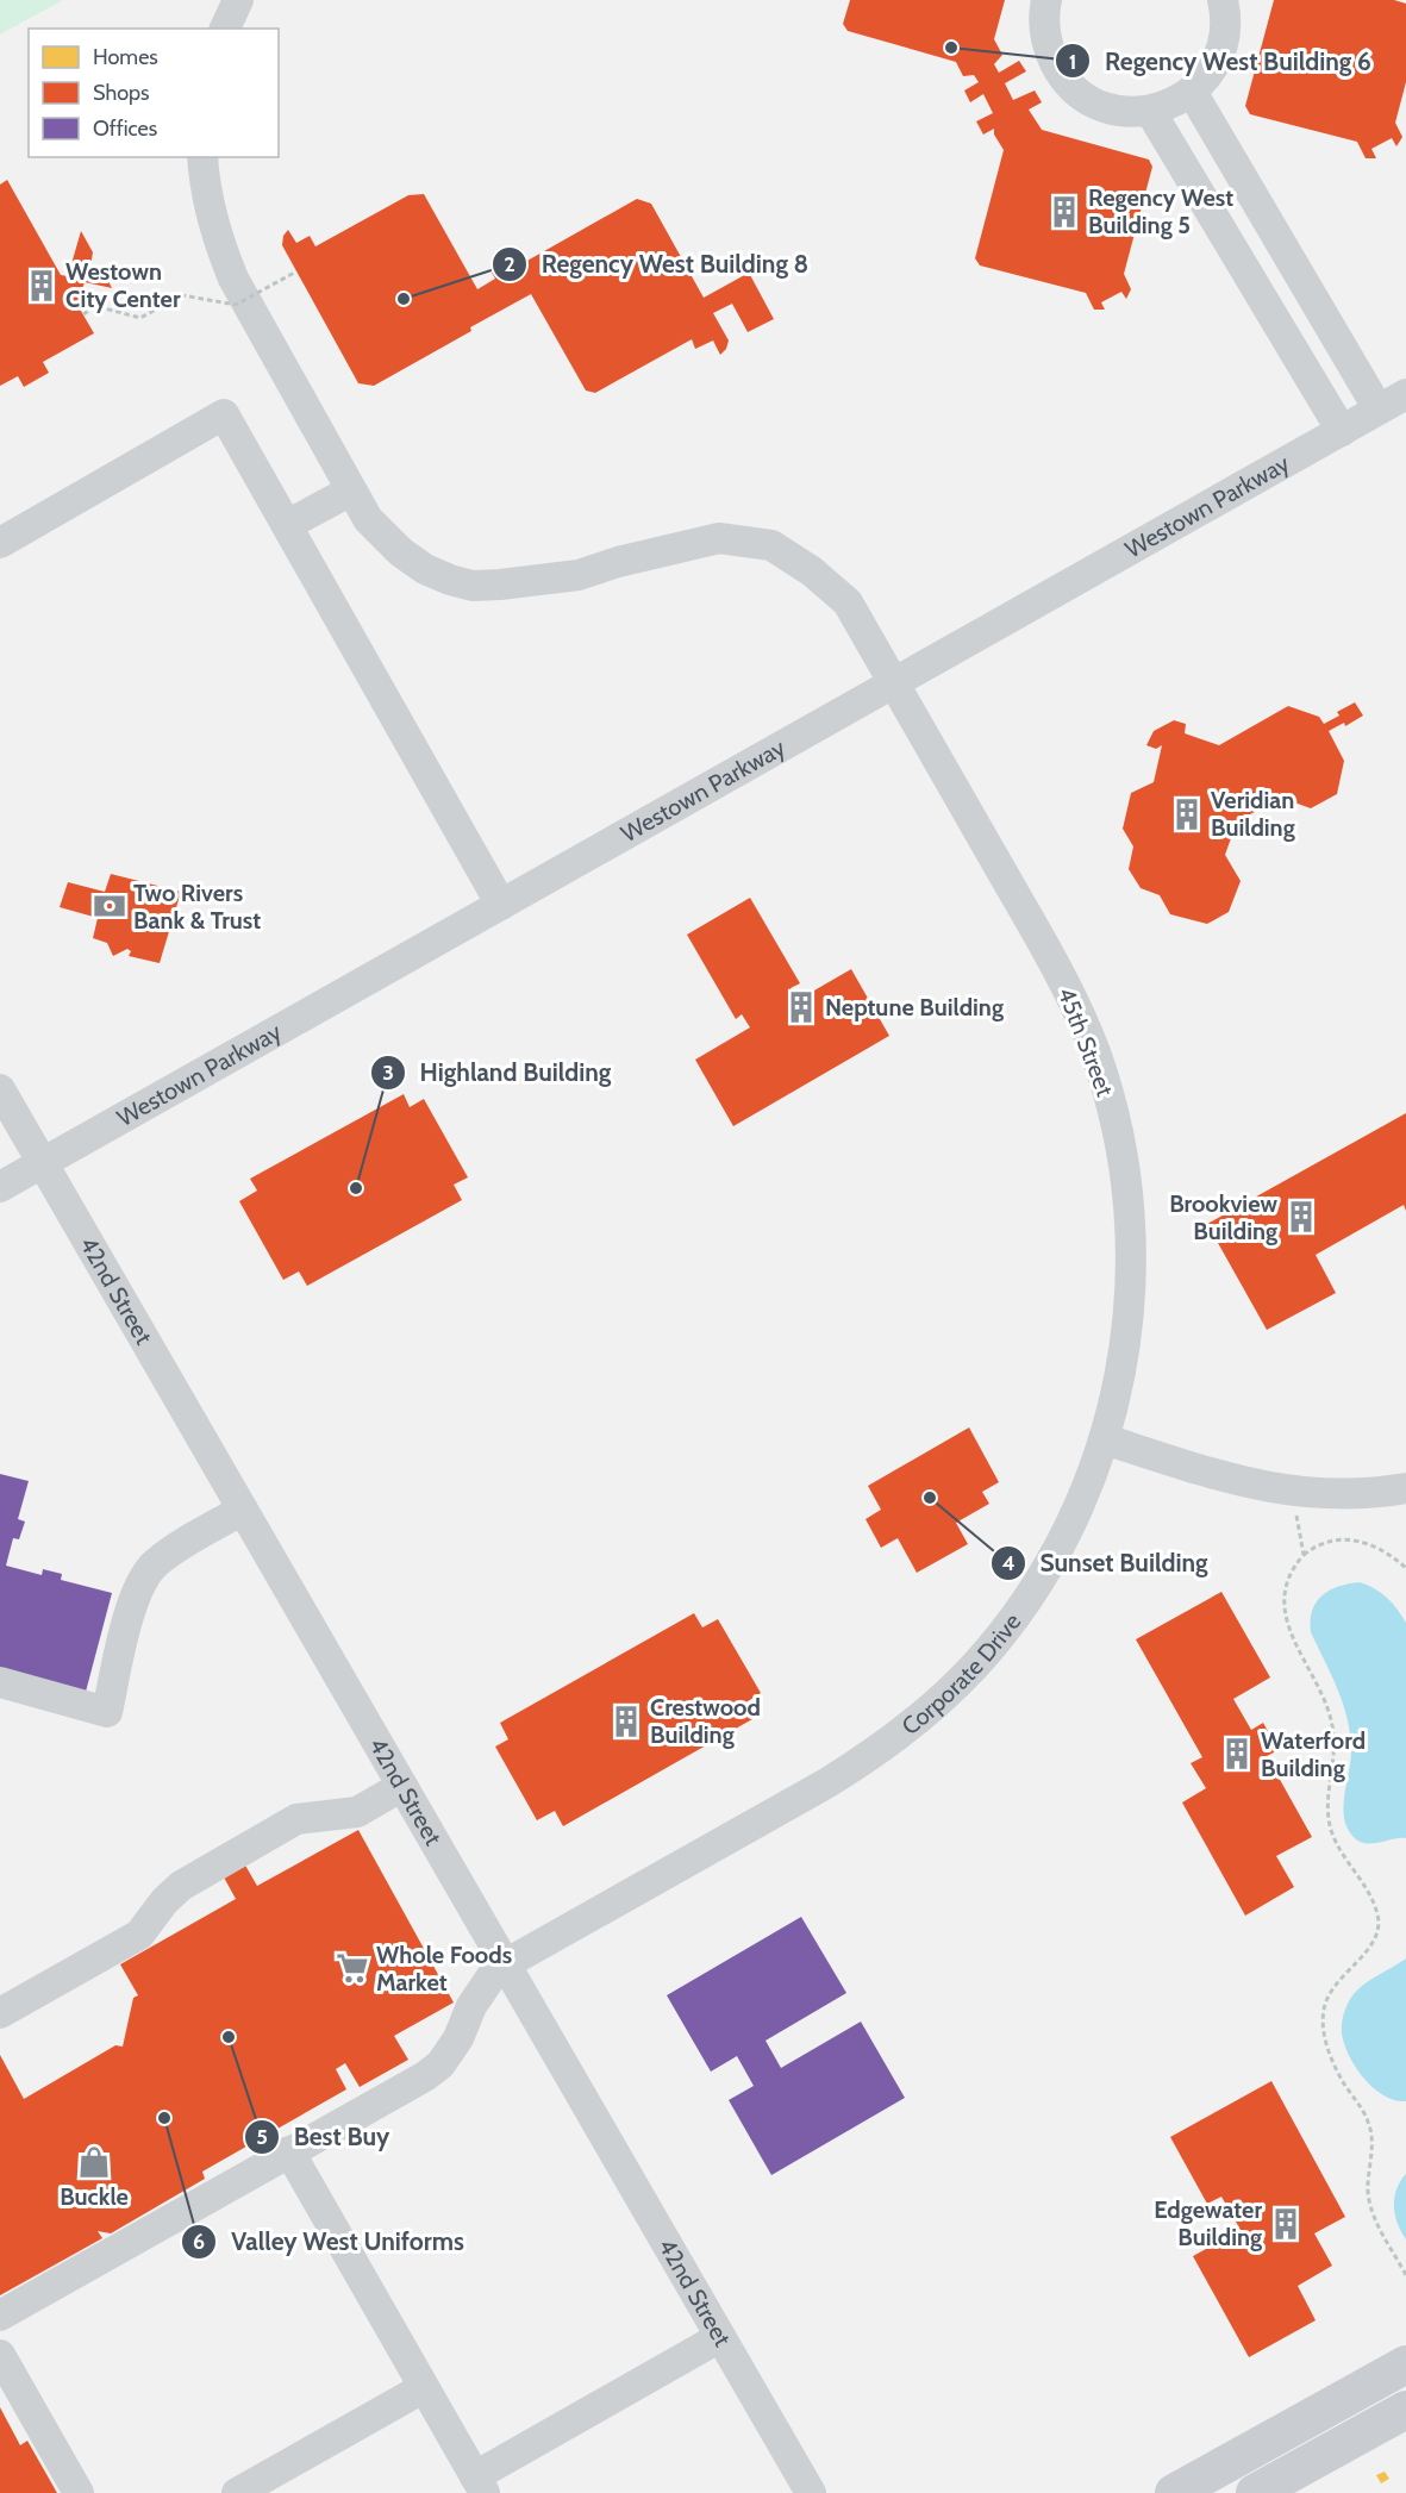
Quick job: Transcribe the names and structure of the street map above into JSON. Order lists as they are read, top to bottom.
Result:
{
  "streets": {
    "street": [
      "Westown Parkway",
      "45th Street",
      "42nd Street",
      "Corporate Drive"
    ]
  },
  "crossings": [
    ["Westown Parkway", "45th Street"],
    ["Westown Parkway", "42nd Street"],
    ["45th Street", "Corporate Drive"],
    ["42nd Street", "Corporate Drive"]
  ],
  "places": {
    "other": [
      "Regency West Building 6",
      "Regency West Building 8",
      "Highland Building",
      "Sunset Building",
      "Best Buy",
      "Valley West Uniforms"
    ],
    "building": [
      "Regency West Building 5",
      "Westown City Center",
      "Veridian Building",
      "Neptune Building",
      "Brookview Building",
      "Crestwood Building",
      "Waterford Building",
      "Edgewater Building"
    ],
    "bank": ["Two Rivers Bank & Trust"],
    "supermarket": ["Whole Foods Market"],
    "shop": ["Buckle"]
  },
  "legend": ["Homes", "Shops", "Offices"]
}
